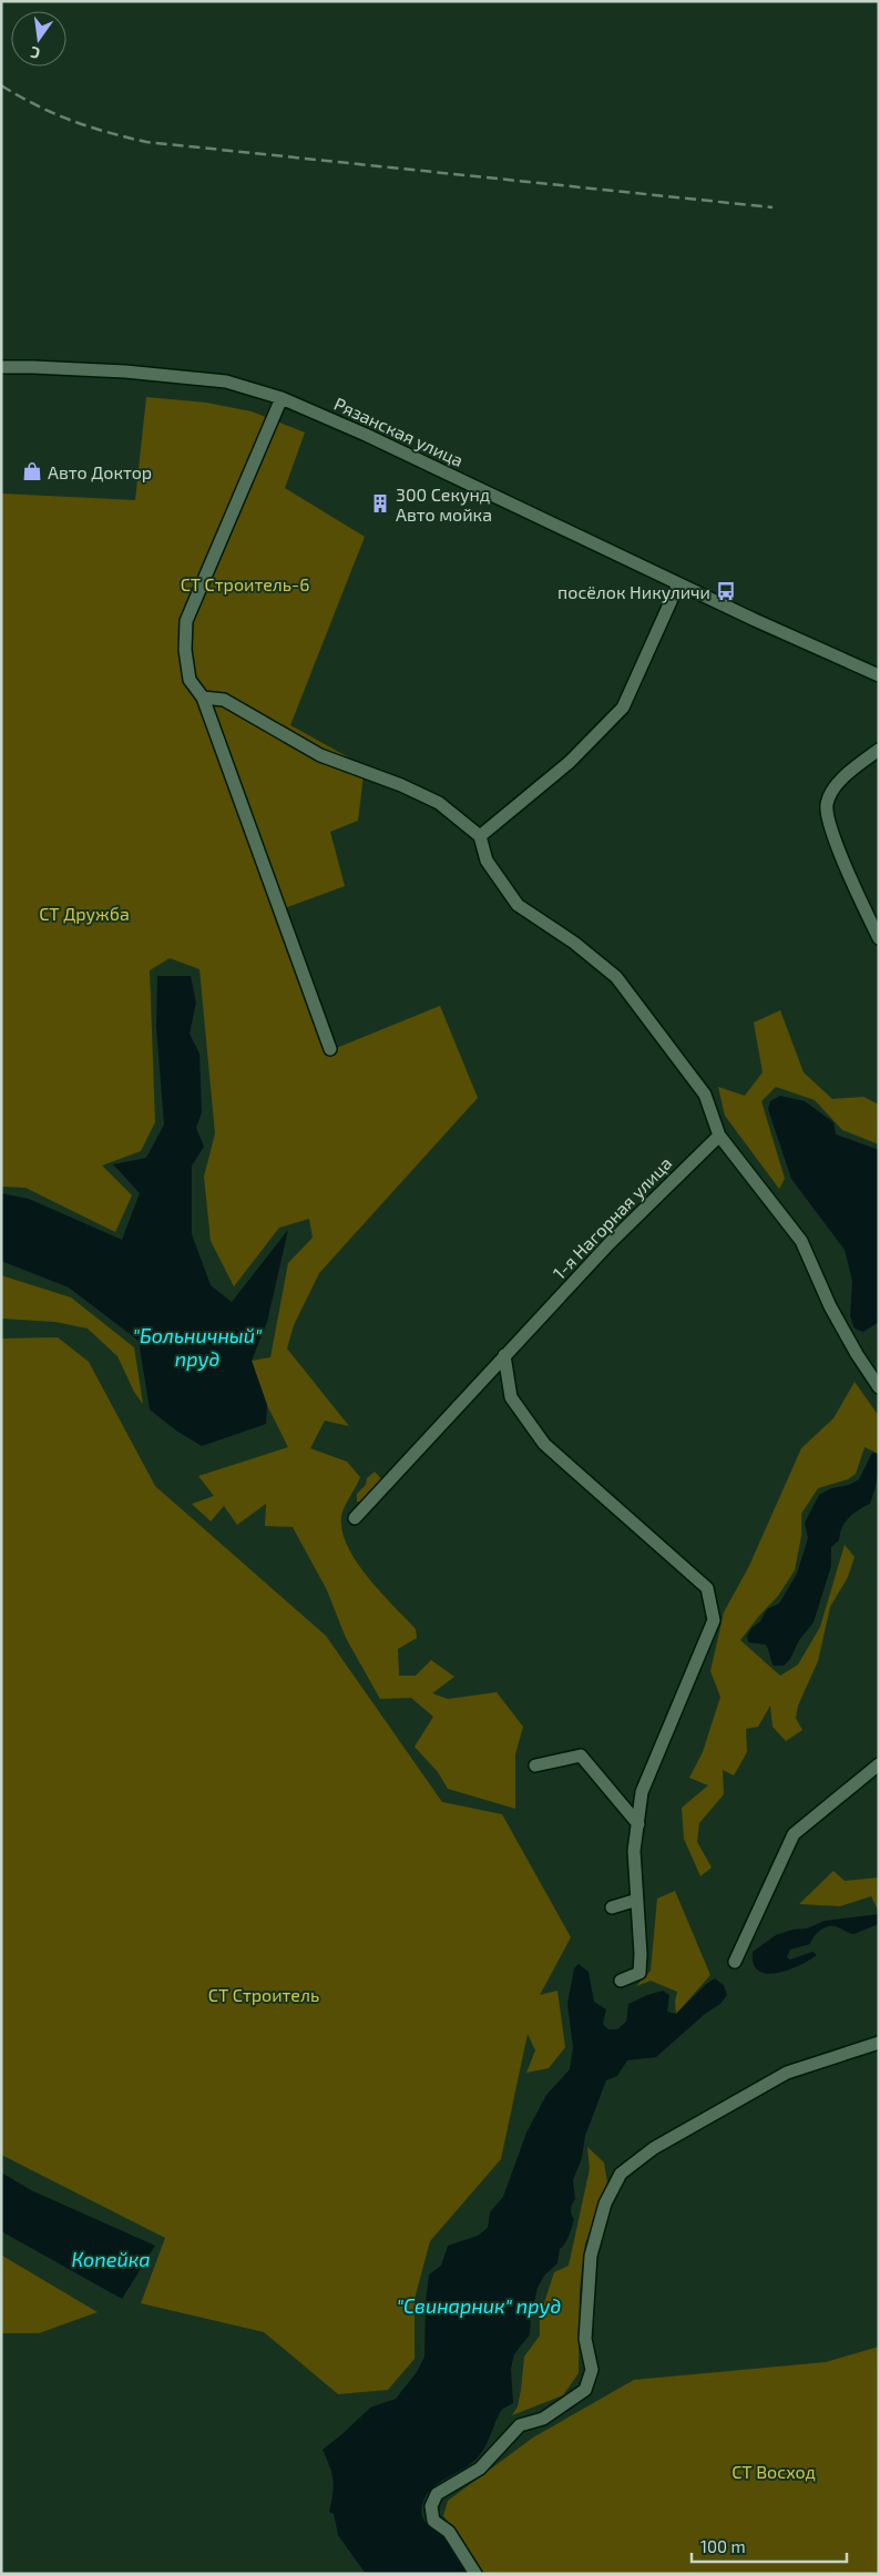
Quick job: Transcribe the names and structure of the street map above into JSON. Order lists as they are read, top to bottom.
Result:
{
  "streets": {
    "street": ["Рязанская улица", "1-я Нагорная улица"]
  },
  "water": ["\"Больничный\" пруд", "Копейка", "\"Свинарник\" пруд"],
  "parks": [
    "СТ Строитель-6",
    "СТ Дружба",
    "СТ Строитель",
    "СТ Восход"
  ],
  "places": {
    "shop": ["Авто Доктор"],
    "building": ["300 Секунд Авто мойка"],
    "bus stop": ["посёлок Никуличи"]
  },
  "scale_bar": "100 m",
  "north": "bottom"
}
